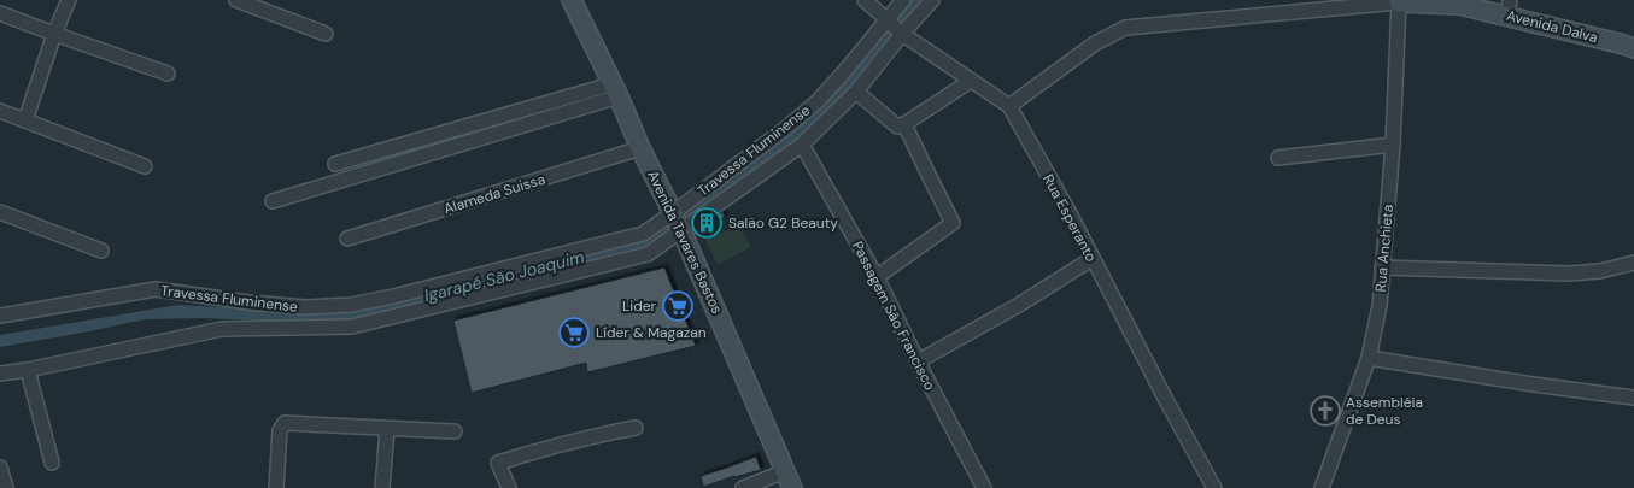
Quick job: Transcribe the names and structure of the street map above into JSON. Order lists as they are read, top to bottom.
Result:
{
  "streets": {
    "main road": ["Avenida Dalva", "Avenida Tavares Bastos"],
    "street": [
      "Travessa Fluminense",
      "Alameda Suissa",
      "Rua Esperanto",
      "Rua Anchieta",
      "Passagem São Francisco"
    ]
  },
  "crossings": [
    ["Avenida Dalva", "Rua Anchieta"],
    ["Travessa Fluminense", "Rua Esperanto"],
    ["Travessa Fluminense", "Avenida Tavares Bastos"],
    ["Alameda Suissa", "Avenida Tavares Bastos"]
  ],
  "water": ["Igarapé São Joaquim"],
  "places": {
    "building": ["Salão G2 Beauty"],
    "supermarket": ["Lider", "Líder & Magazan"],
    "church": ["Assembléia de Deus"]
  }
}
